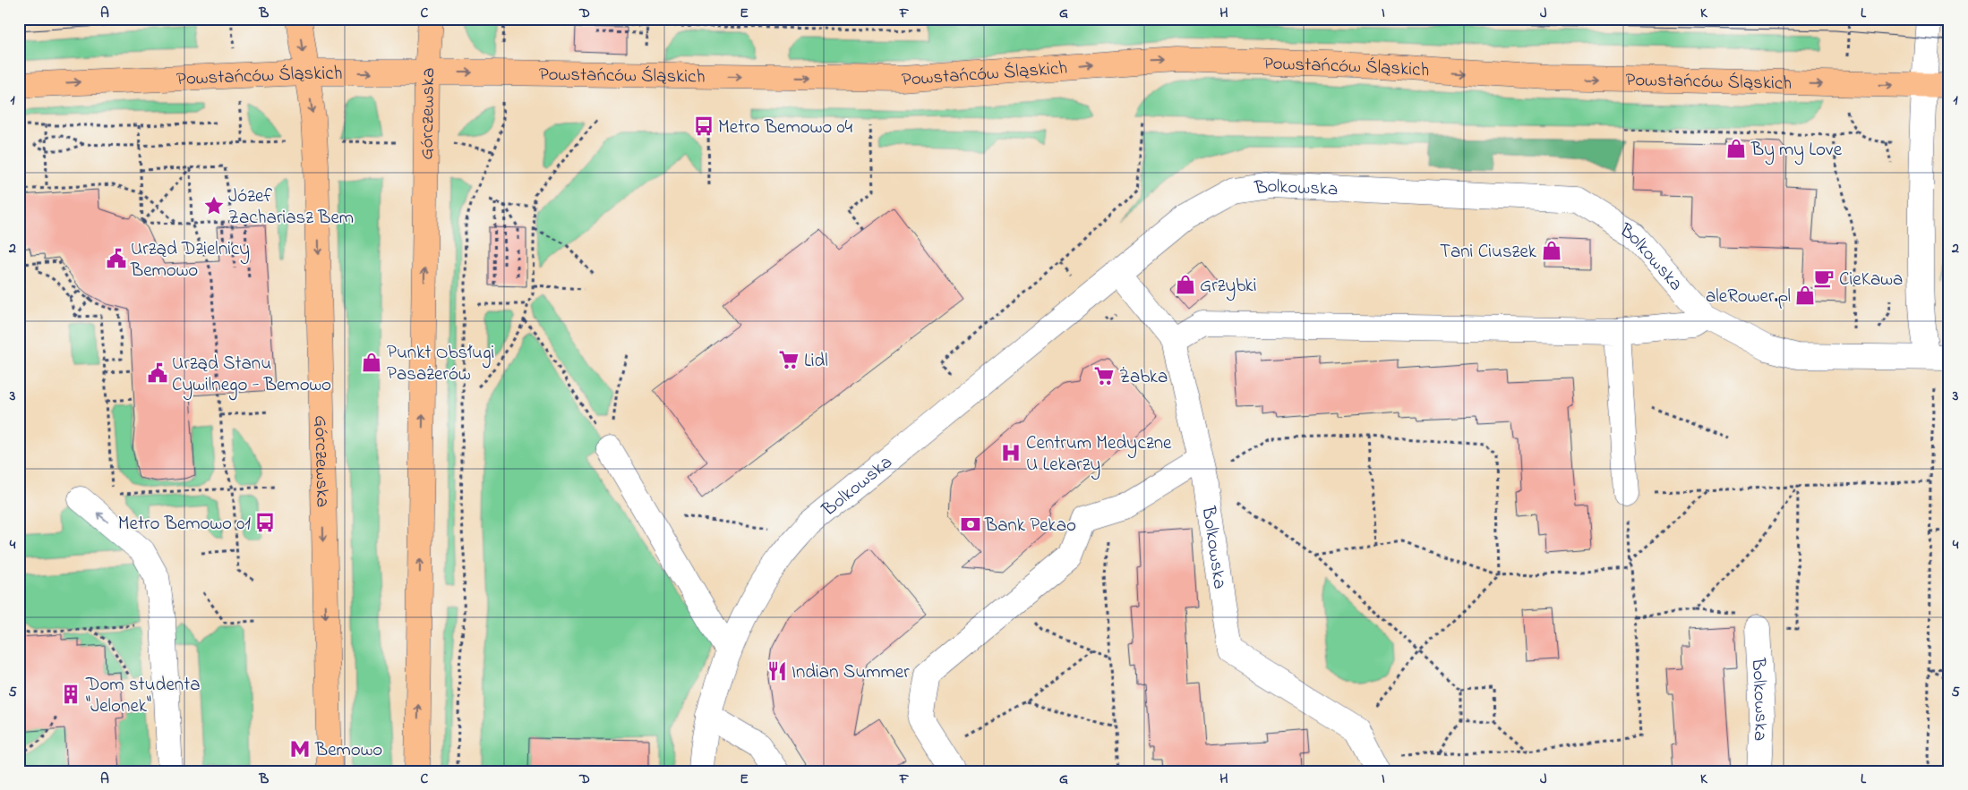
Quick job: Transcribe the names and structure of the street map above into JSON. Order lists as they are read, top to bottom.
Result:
{
  "streets": {
    "main road": ["Powstańców Śląskich", "Górczewska"],
    "street": ["Bolkowska"]
  },
  "crossings": [
    ["Powstańców Śląskich", "Górczewska"]
  ],
  "one_way": ["Powstańców Śląskich"],
  "places": {
    "bus stop": ["Metro Bemowo 04", "Metro Bemowo 01"],
    "shop": [
      "By my Love",
      "Tani Ciuszek",
      "Grzybki",
      "aleRower.pl",
      "Punkt Obsługi Pasażerów"
    ],
    "place": ["Józef Zachariasz Bem"],
    "public building": ["Urząd Dzielnicy Bemowo", "Urząd Stanu Cywilnego - Bemowo"],
    "cafe": ["CieKawa"],
    "supermarket": ["Lidl", "Żabka"],
    "hospital": ["Centrum Medyczne U Lekarzy"],
    "bank": ["Bank Pekao"],
    "restaurant": ["Indian Summer"],
    "building": ["Dom studenta \"Jelonek\""],
    "metro station": ["Bemowo"]
  },
  "grid": {
    "columns": [
      "A",
      "B",
      "C",
      "D",
      "E",
      "F",
      "G",
      "H",
      "I",
      "J",
      "K",
      "L"
    ],
    "rows": [
      "1",
      "2",
      "3",
      "4",
      "5"
    ]
  }
}
